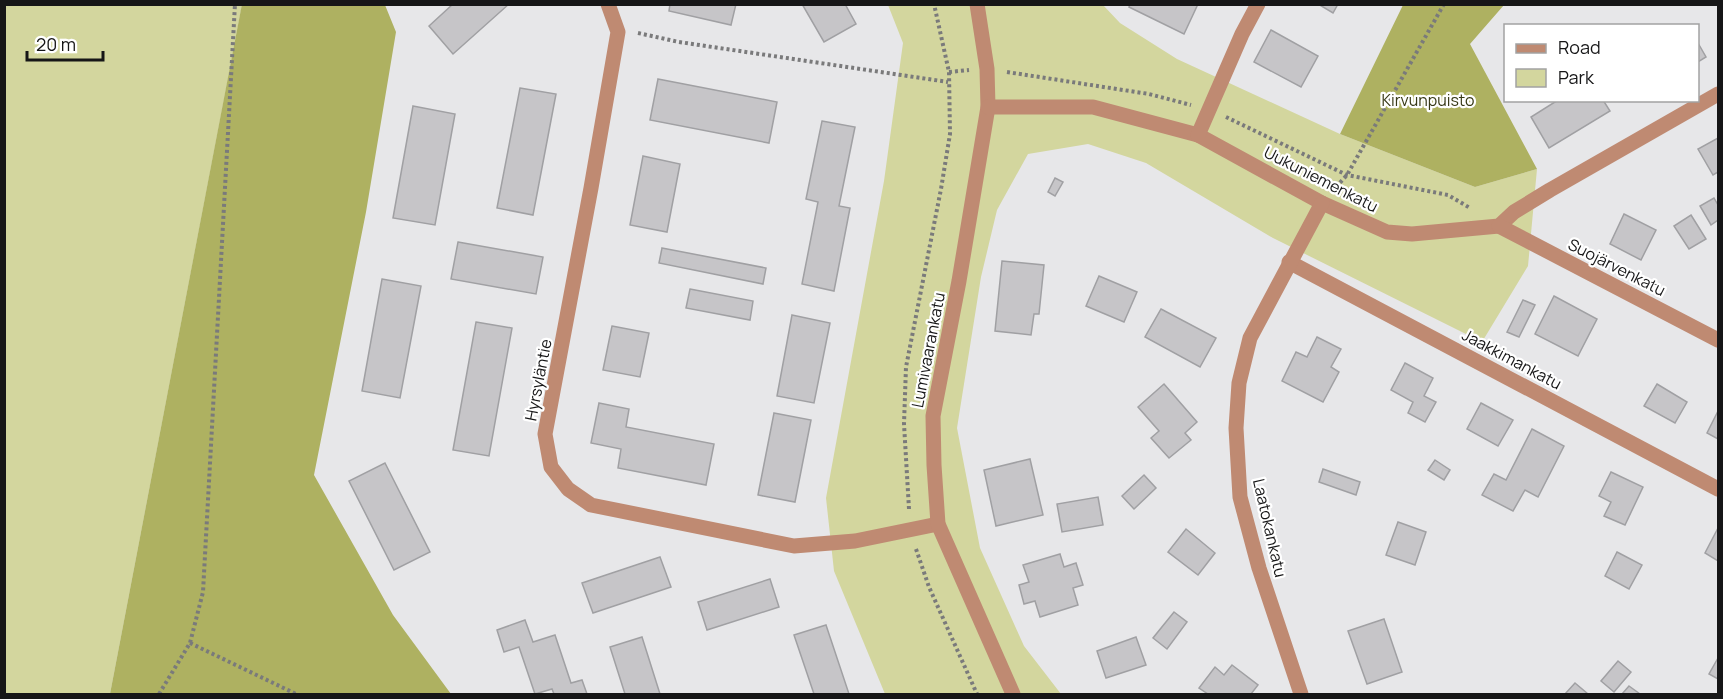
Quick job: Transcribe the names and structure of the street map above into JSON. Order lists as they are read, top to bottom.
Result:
{
  "streets": {
    "street": [
      "Uukuniemenkatu",
      "Suojärvenkatu",
      "Lumivaarankatu",
      "Jaakkimankatu",
      "Hyrsyläntie",
      "Laatokankatu"
    ]
  },
  "crossings": [
    ["Uukuniemenkatu", "Suojärvenkatu"],
    ["Uukuniemenkatu", "Lumivaarankatu"],
    ["Uukuniemenkatu", "Laatokankatu"],
    ["Lumivaarankatu", "Hyrsyläntie"],
    ["Jaakkimankatu", "Laatokankatu"]
  ],
  "parks": ["Kirvunpuisto"],
  "legend": ["Road", "Park"],
  "scale_bar": "20 m"
}
